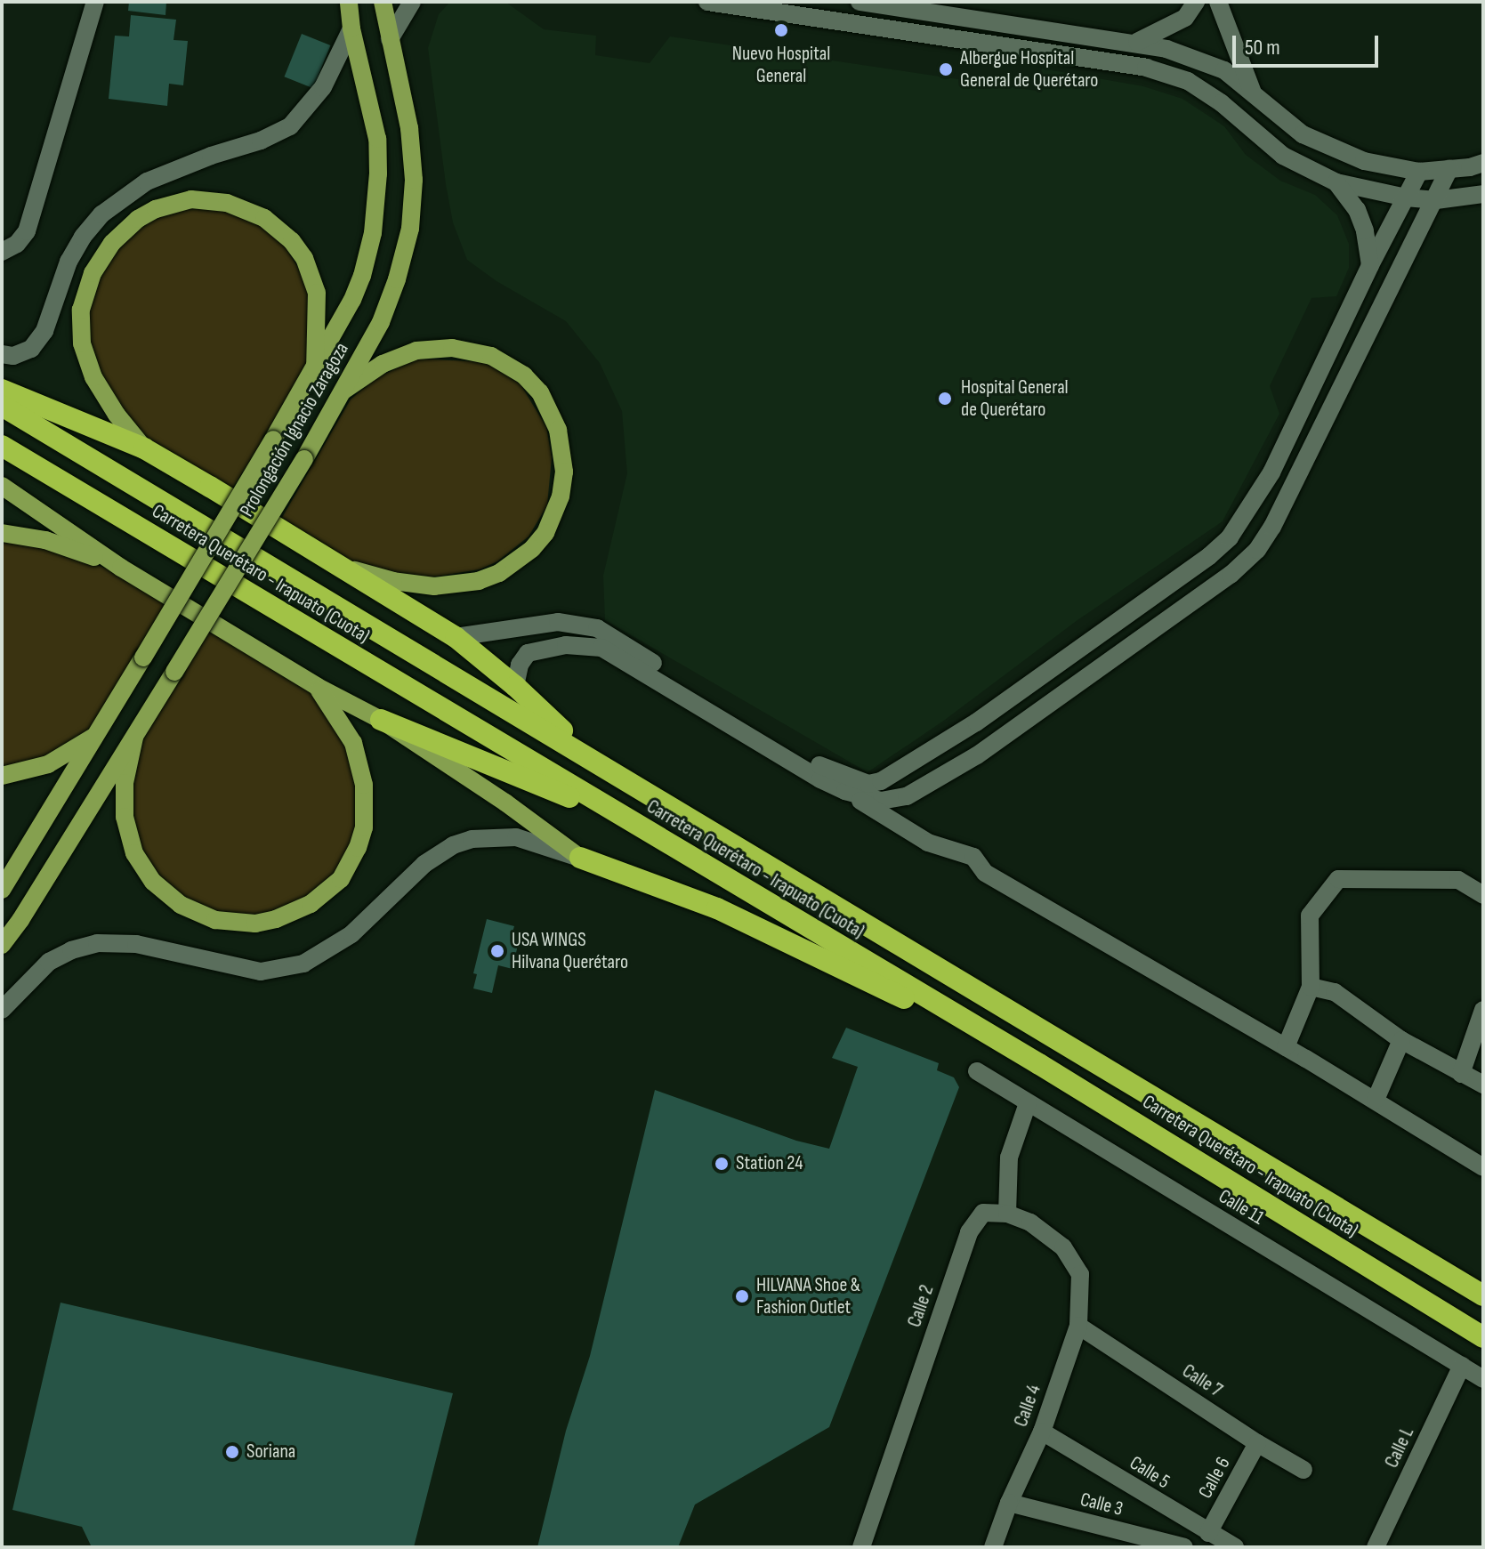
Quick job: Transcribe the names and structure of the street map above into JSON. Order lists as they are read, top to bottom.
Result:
{
  "streets": {
    "highway": ["Carretera Querétaro - Irapuato (Cuota)"],
    "main road": ["Prolongación Ignacio Zaragoza"],
    "street": [
      "Calle 11",
      "Calle 2",
      "Calle 7",
      "Calle 4",
      "Calle L",
      "Calle 5",
      "Calle 6",
      "Calle 3"
    ]
  },
  "crossings": [
    ["Calle 11", "Calle L"],
    ["Calle 2", "Calle 4"],
    ["Calle 7", "Calle 4"],
    ["Calle 7", "Calle 6"],
    ["Calle 4", "Calle 5"],
    ["Calle 4", "Calle 3"],
    ["Calle 5", "Calle 6"]
  ],
  "places": [
    "Nuevo Hospital General",
    "Albergue Hospital General de Querétaro",
    "Hospital General de Querétaro",
    "USA WINGS Hilvana Querétaro",
    "Station 24",
    "HILVANA Shoe & Fashion Outlet",
    "Soriana"
  ],
  "scale_bar": "50 m"
}
